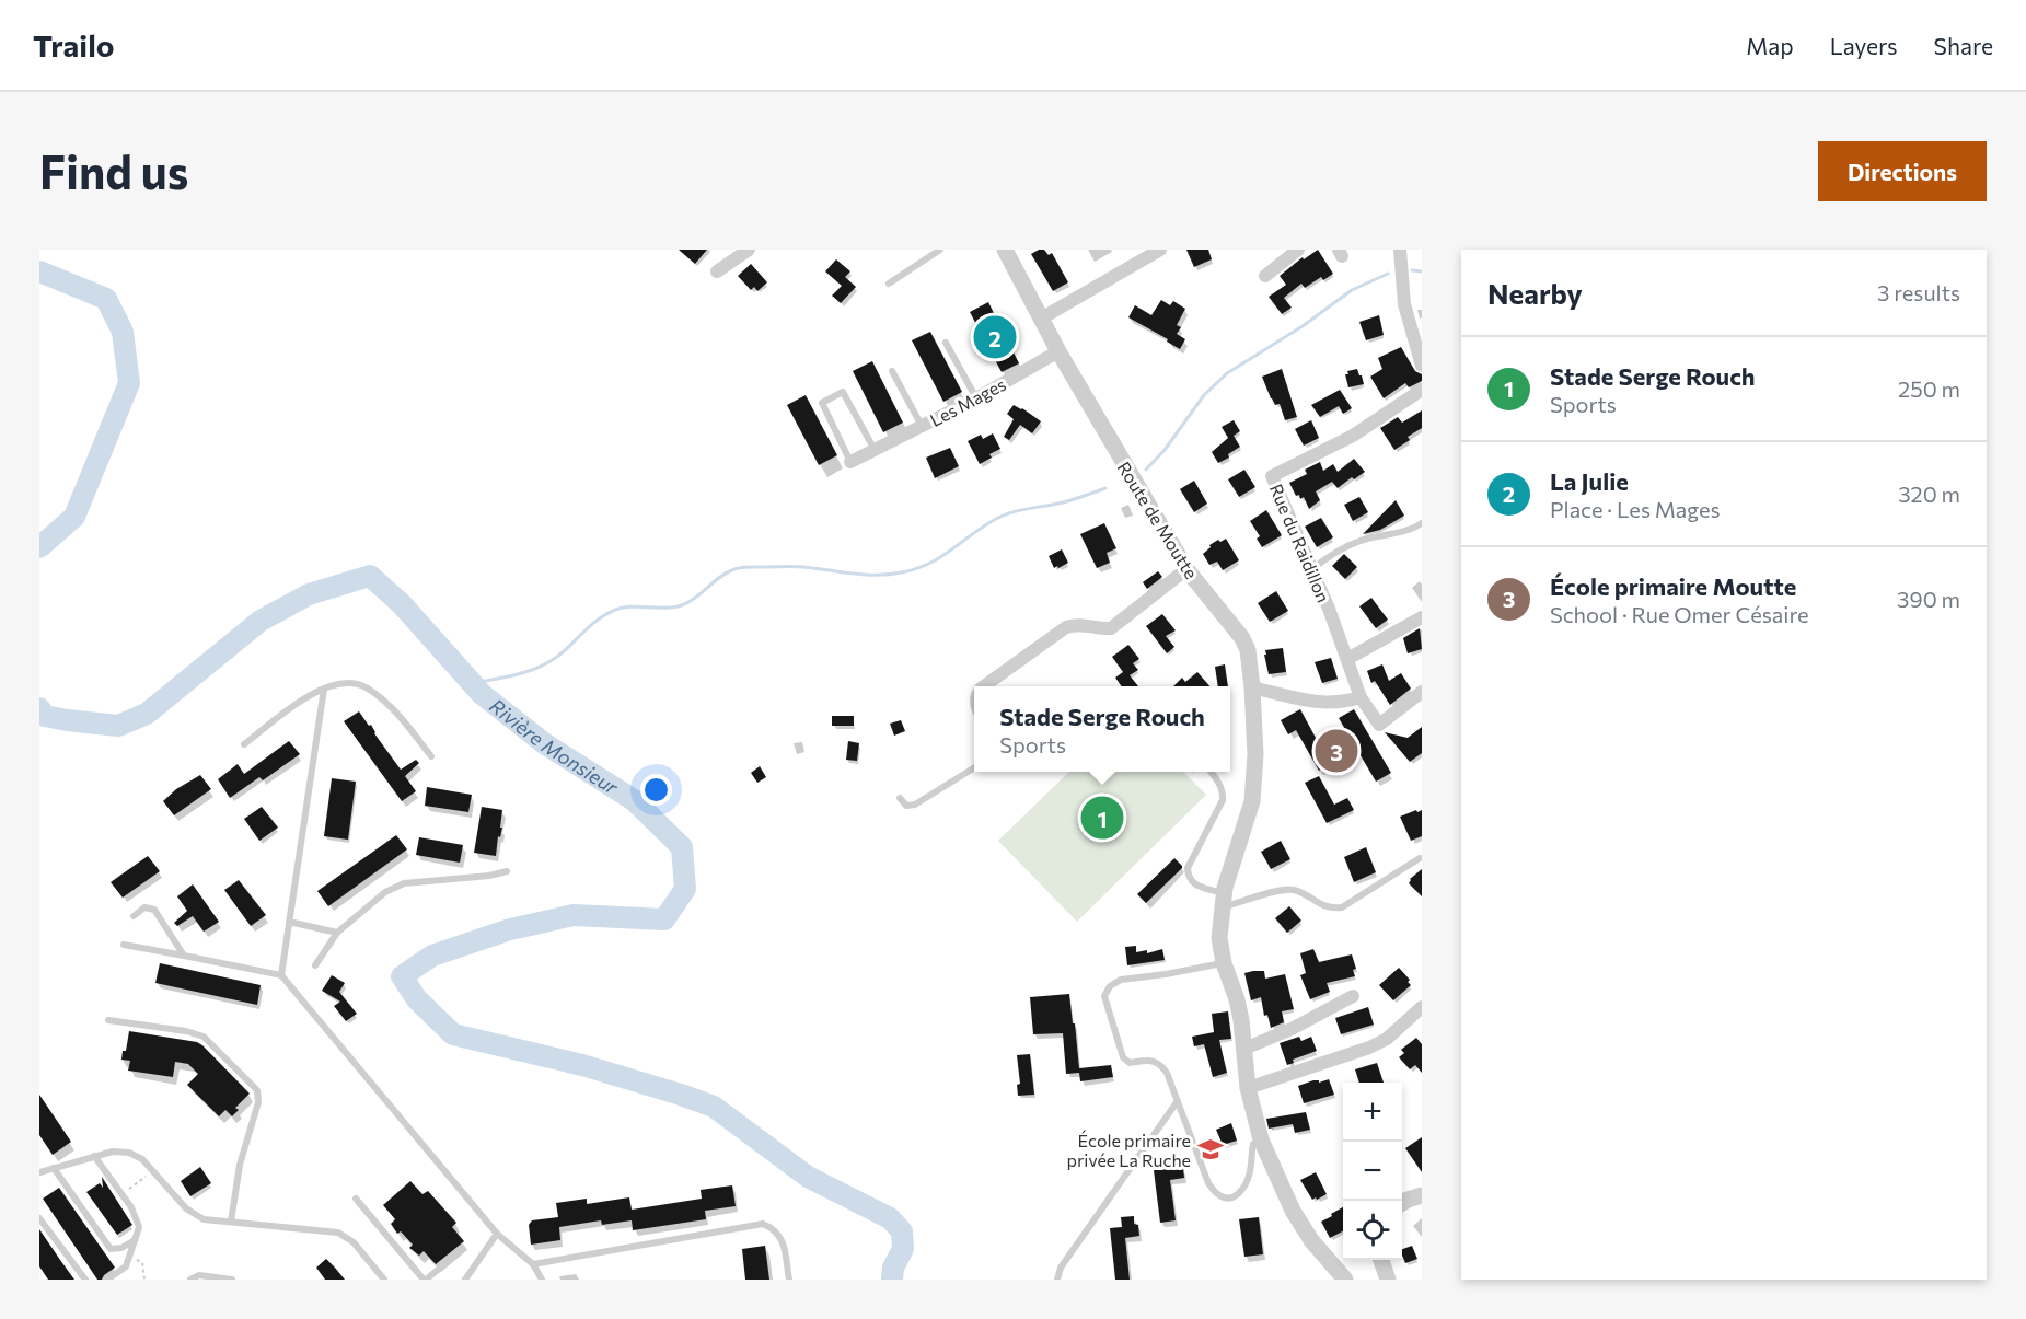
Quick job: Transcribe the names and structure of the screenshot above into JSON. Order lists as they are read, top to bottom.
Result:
{
  "streets": {
    "street": ["Les Mages", "Route de Moutte", "Rue du Raidillon"]
  },
  "crossings": [
    ["Les Mages", "Route de Moutte"]
  ],
  "water": ["Rivière Monsieur"],
  "places": {
    "school or university": ["École primaire privée La Ruche"]
  },
  "page": {
    "header": "Trailo",
    "nav": ["Map", "Layers", "Share"],
    "buttons": "Directions",
    "title": "Find us",
    "heading": ["Nearby", "3 results"],
    "pins": ["2", "3", "1"],
    "list": [
      {
        "mark": "1",
        "name": "Stade Serge Rouch",
        "note": "Sports",
        "value": "250 m"
      },
      {
        "mark": "2",
        "name": "La Julie",
        "note": "Place · Les Mages",
        "value": "320 m"
      },
      {
        "mark": "3",
        "name": "École primaire Moutte",
        "note": "School · Rue Omer Césaire",
        "value": "390 m"
      }
    ],
    "popup": ["Stade Serge Rouch", "Sports"],
    "map_buttons": ["+", "−"]
  }
}
